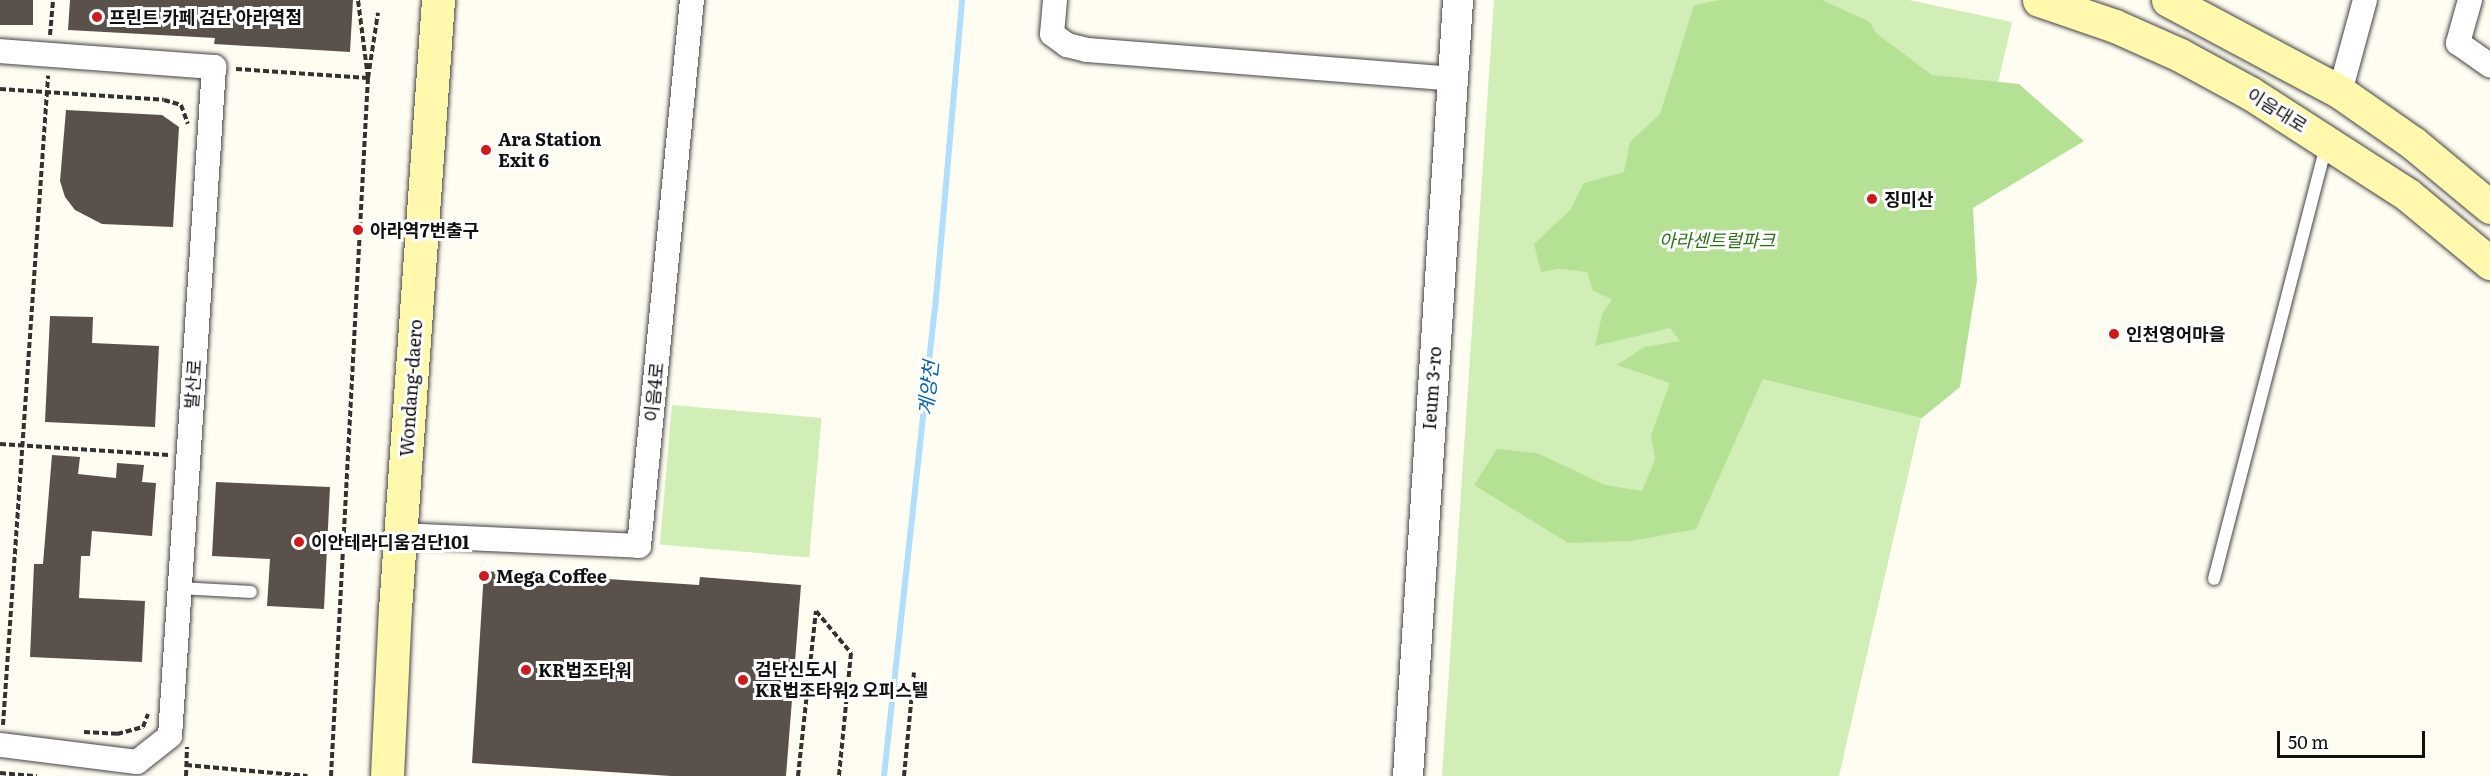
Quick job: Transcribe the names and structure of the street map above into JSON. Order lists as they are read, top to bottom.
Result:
{
  "streets": {
    "main road": ["이음대로", "Wondang-daero"],
    "street": ["발산로", "Ieum 3-ro", "이음4로"]
  },
  "crossings": [
    ["Wondang-daero", "이음4로"]
  ],
  "water": ["계양천"],
  "parks": ["아라센트럴파크"],
  "places": [
    "프린트 카페 검단 아라역점",
    "Ara Station Exit 6",
    "징미산",
    "아라역7번출구",
    "인천영어마을",
    "이안테라디움검단101",
    "Mega Coffee",
    "KR법조타워",
    "검단신도시 KR법조타워2 오피스텔"
  ],
  "scale_bar": "50 m"
}
